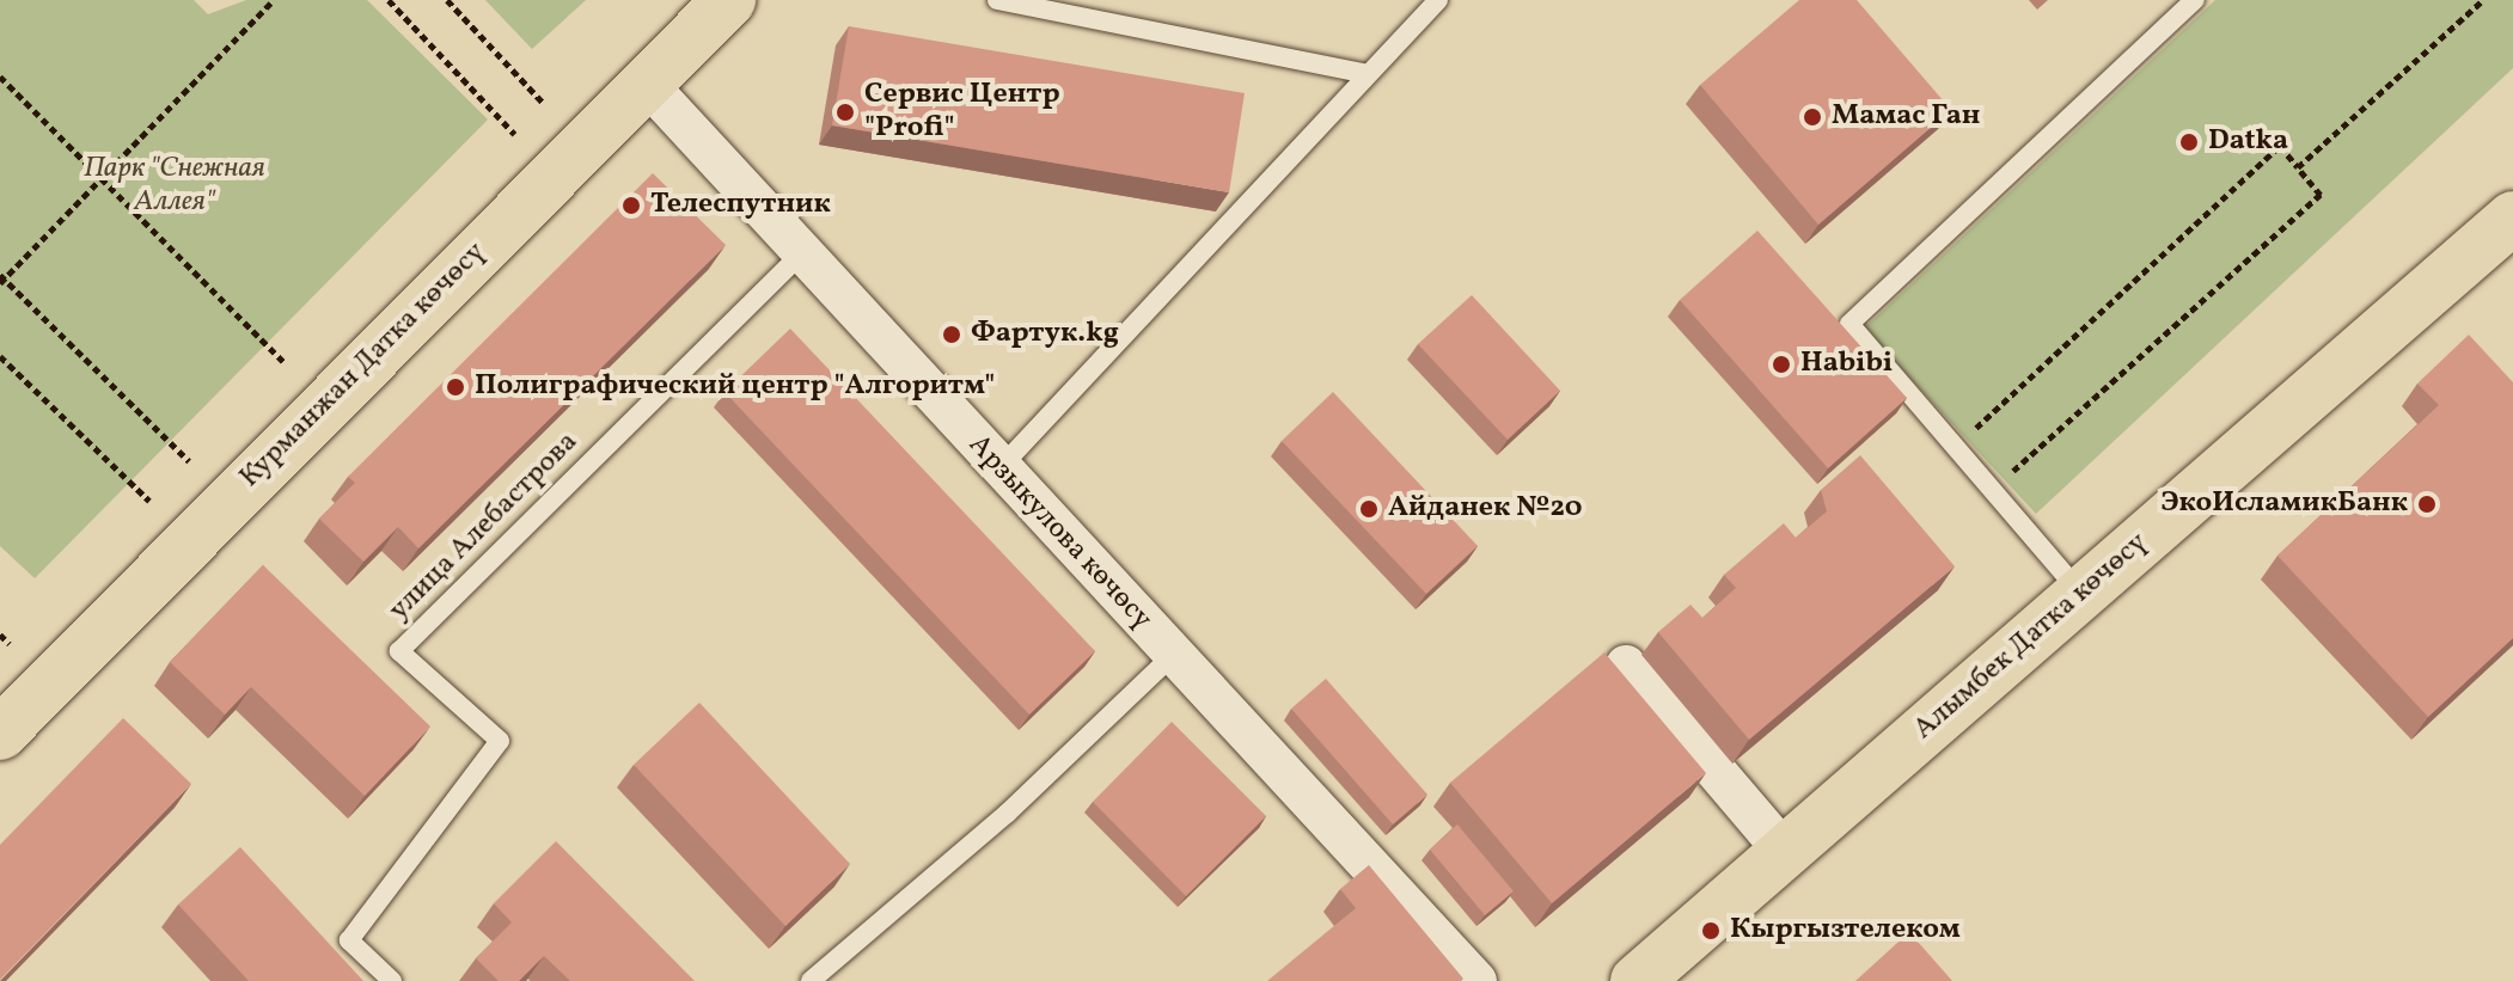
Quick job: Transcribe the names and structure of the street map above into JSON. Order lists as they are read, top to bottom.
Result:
{
  "streets": {
    "main road": ["Курманжан Датка көчөсү", "Алымбек Датка көчөсү"],
    "street": ["Арзыкулова көчөсү"],
    "lane": ["улица Алебастрова"]
  },
  "crossings": [
    ["Курманжан Датка көчөсү", "Арзыкулова көчөсү"],
    ["улица Алебастрова", "Арзыкулова көчөсү"]
  ],
  "parks": ["Парк \"Снежная Аллея\""],
  "places": [
    "Сервис Центр \"Profi\"",
    "Мамас Ган",
    "Datka",
    "Телеспутник",
    "Фартук.kg",
    "Habibi",
    "Полиграфический центр \"Алгоритм\"",
    "ЭкоИсламикБанк",
    "Айданек №20",
    "Кыргызтелеком"
  ]
}
